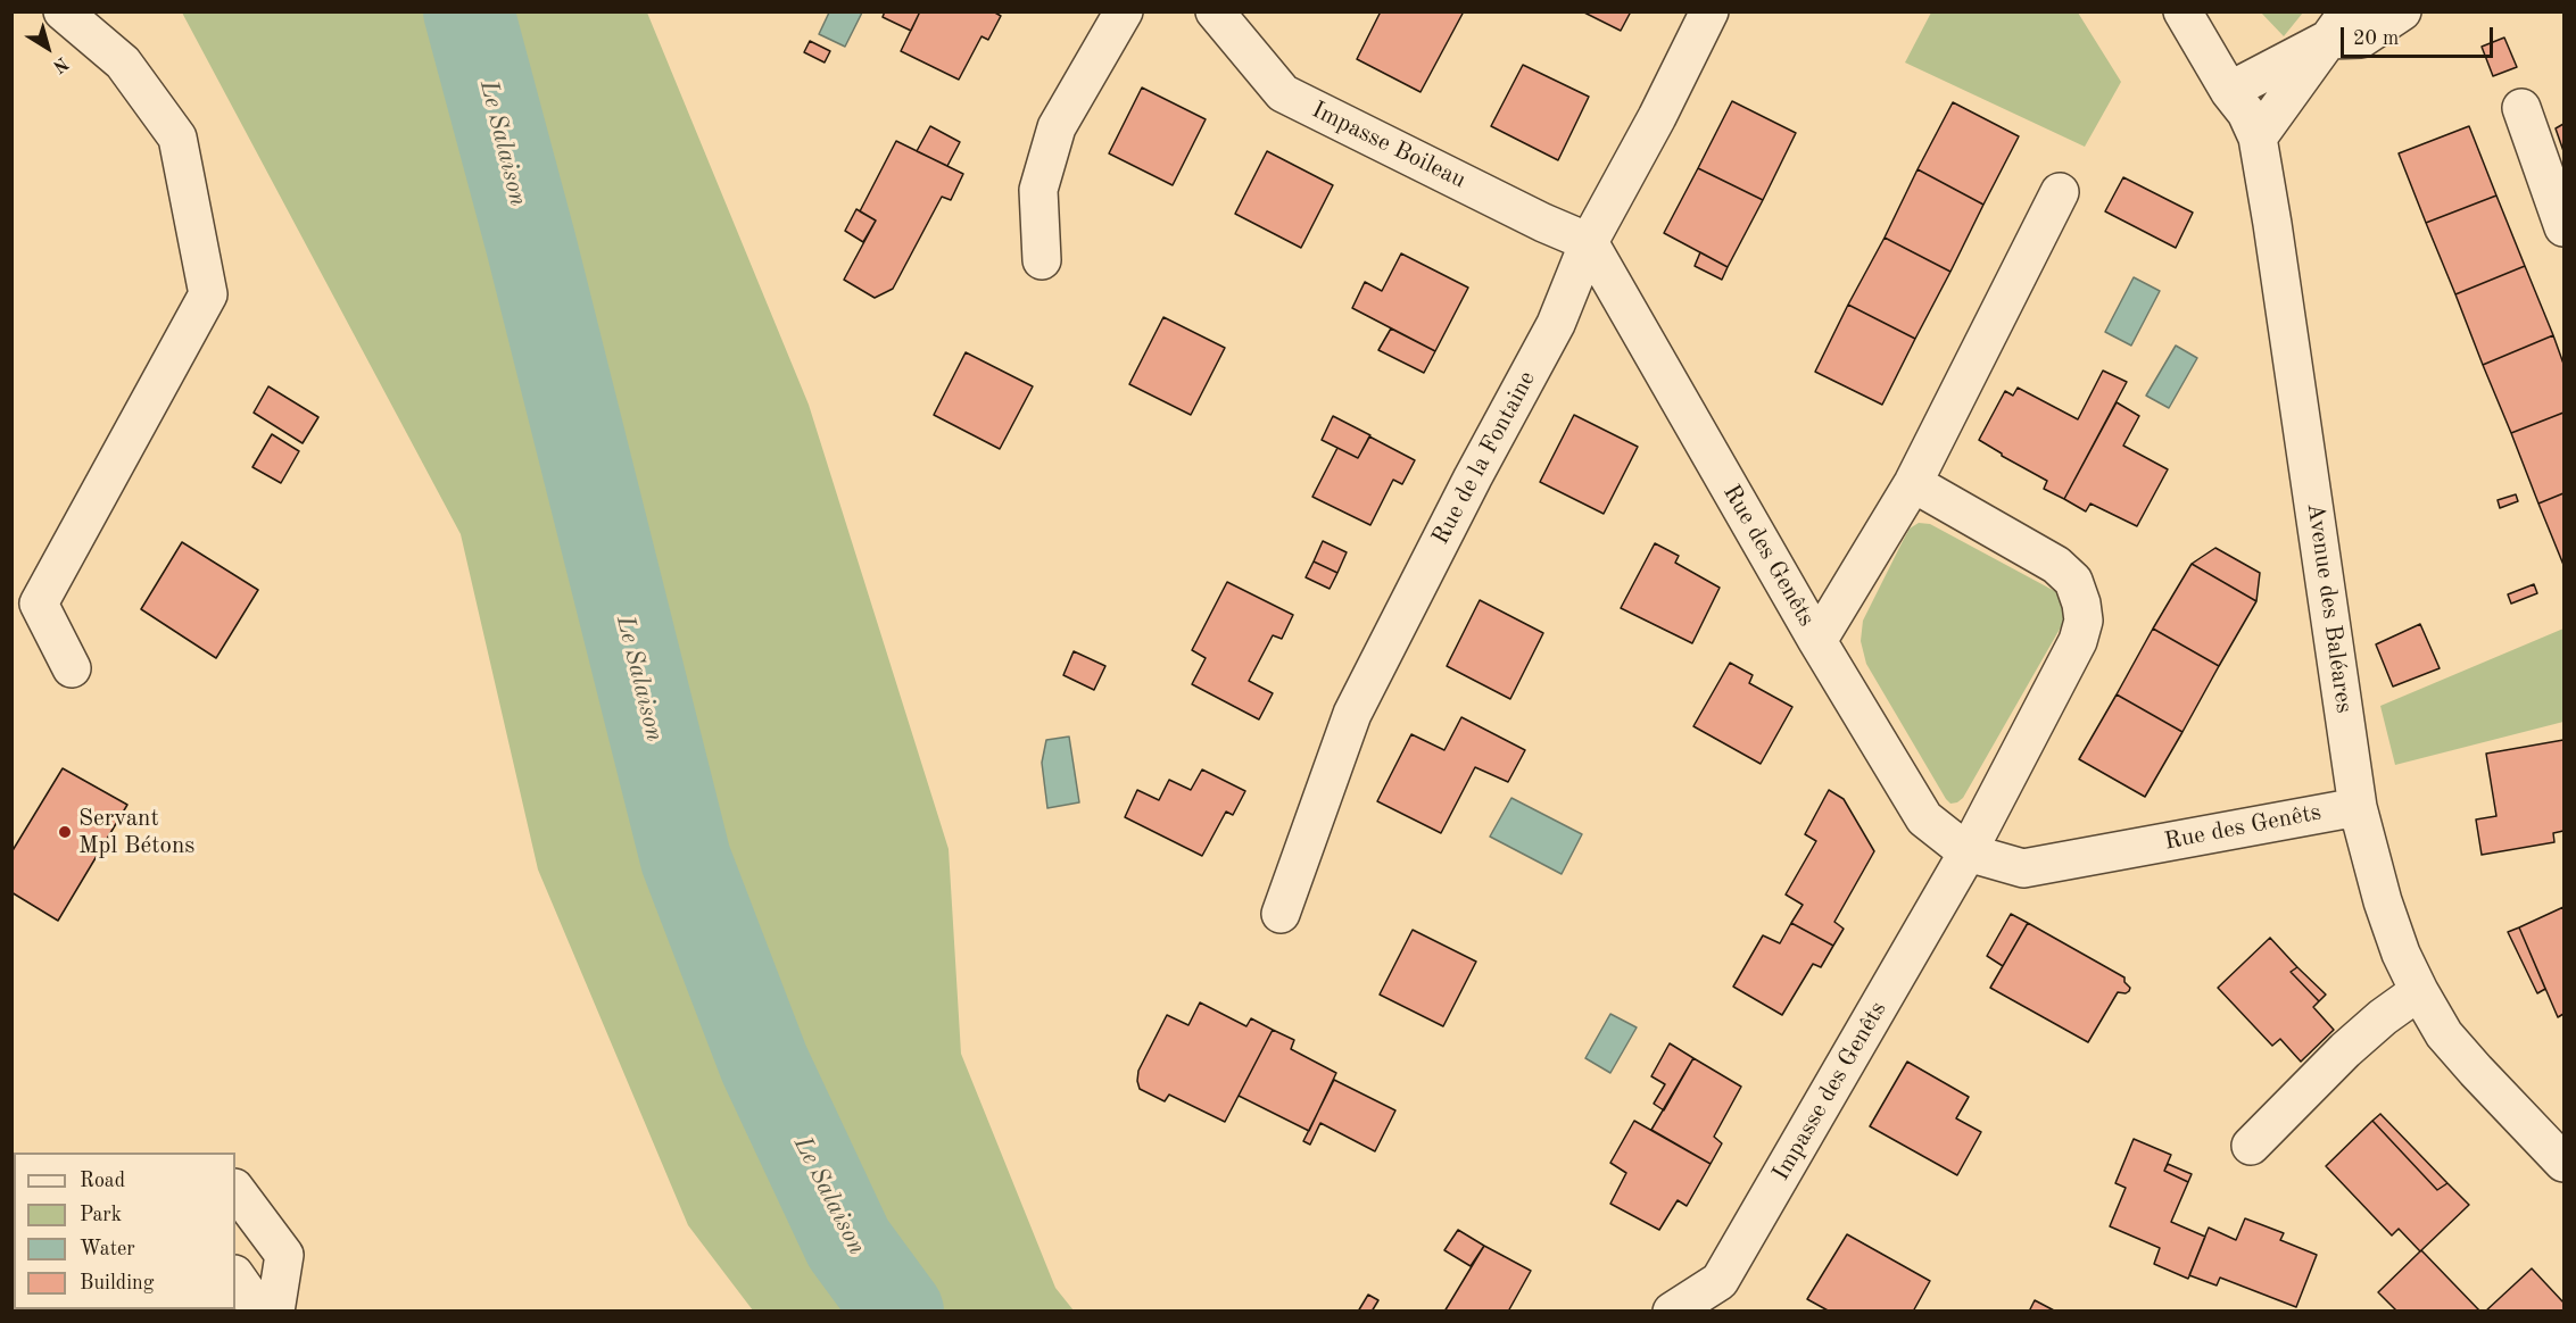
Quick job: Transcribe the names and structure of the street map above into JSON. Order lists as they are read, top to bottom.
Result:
{
  "streets": {
    "street": [
      "Impasse Boileau",
      "Rue de la Fontaine",
      "Rue des Genêts",
      "Avenue des Baléares",
      "Impasse des Genêts"
    ]
  },
  "crossings": [
    ["Impasse Boileau", "Rue de la Fontaine"],
    ["Impasse Boileau", "Rue des Genêts"],
    ["Rue de la Fontaine", "Rue des Genêts"],
    ["Rue des Genêts", "Avenue des Baléares"],
    ["Rue des Genêts", "Impasse des Genêts"]
  ],
  "water": ["Le Salaison"],
  "places": ["Servant Mpl Bétons"],
  "legend": [
    "Road",
    "Park",
    "Water",
    "Building"
  ],
  "scale_bar": "20 m",
  "north": "bottom right"
}
